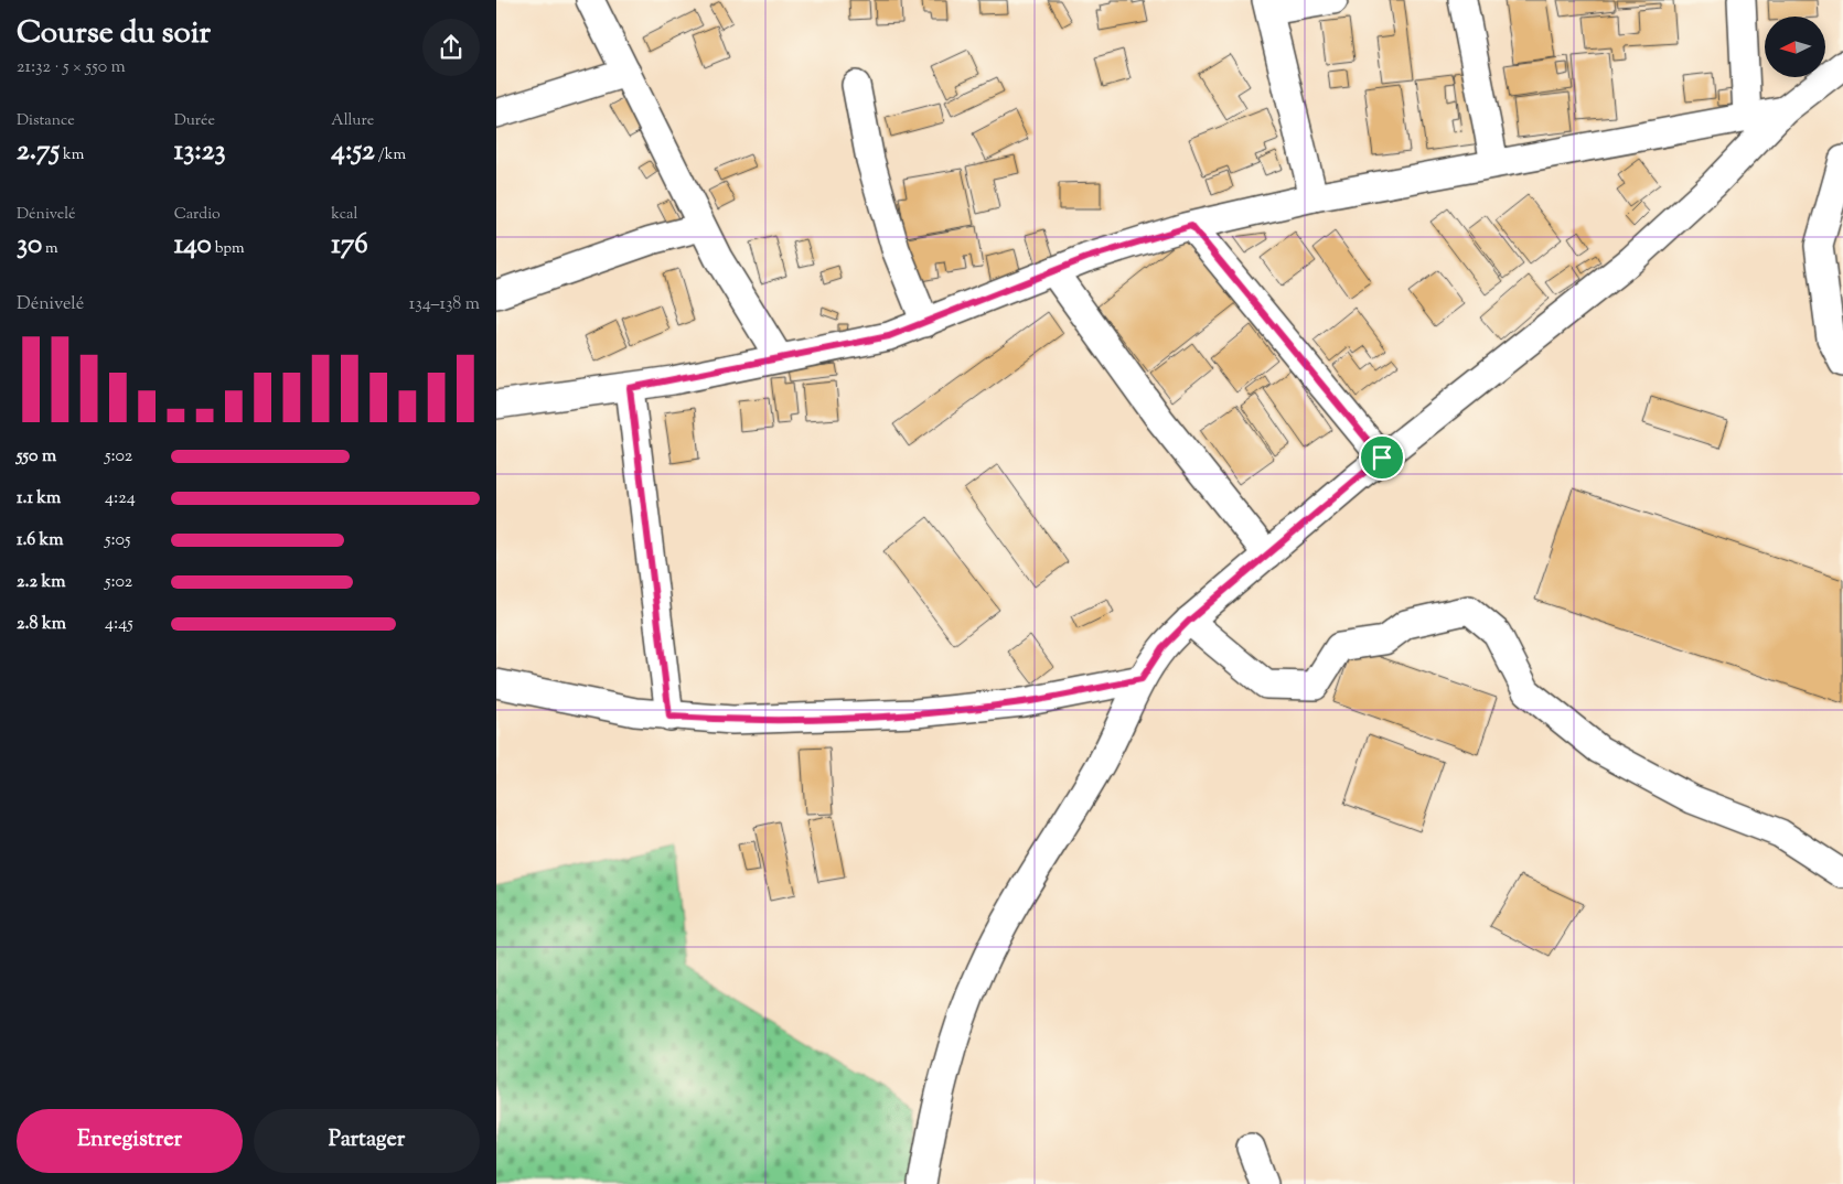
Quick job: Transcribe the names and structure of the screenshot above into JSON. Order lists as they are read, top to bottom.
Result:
{
  "north": "left",
  "page": {
    "heading": ["Course du soir", "21:32 · 5 × 550 m"],
    "stats": [
      ["Distance", "2.75 km"],
      ["Durée", "13:23"],
      ["Allure", "4:52 /km"],
      ["Dénivelé", "30 m"],
      ["Cardio", "140 bpm"],
      ["kcal", "176"]
    ],
    "chart": ["Dénivelé", "134–138 m"],
    "list": [
      {
        "name": "550 m",
        "note": "5:02"
      },
      {
        "name": "1.1 km",
        "note": "4:24"
      },
      {
        "name": "1.6 km",
        "note": "5:05"
      },
      {
        "name": "2.2 km",
        "note": "5:02"
      },
      {
        "name": "2.8 km",
        "note": "4:45"
      }
    ],
    "buttons": ["Enregistrer", "Partager"]
  }
}
